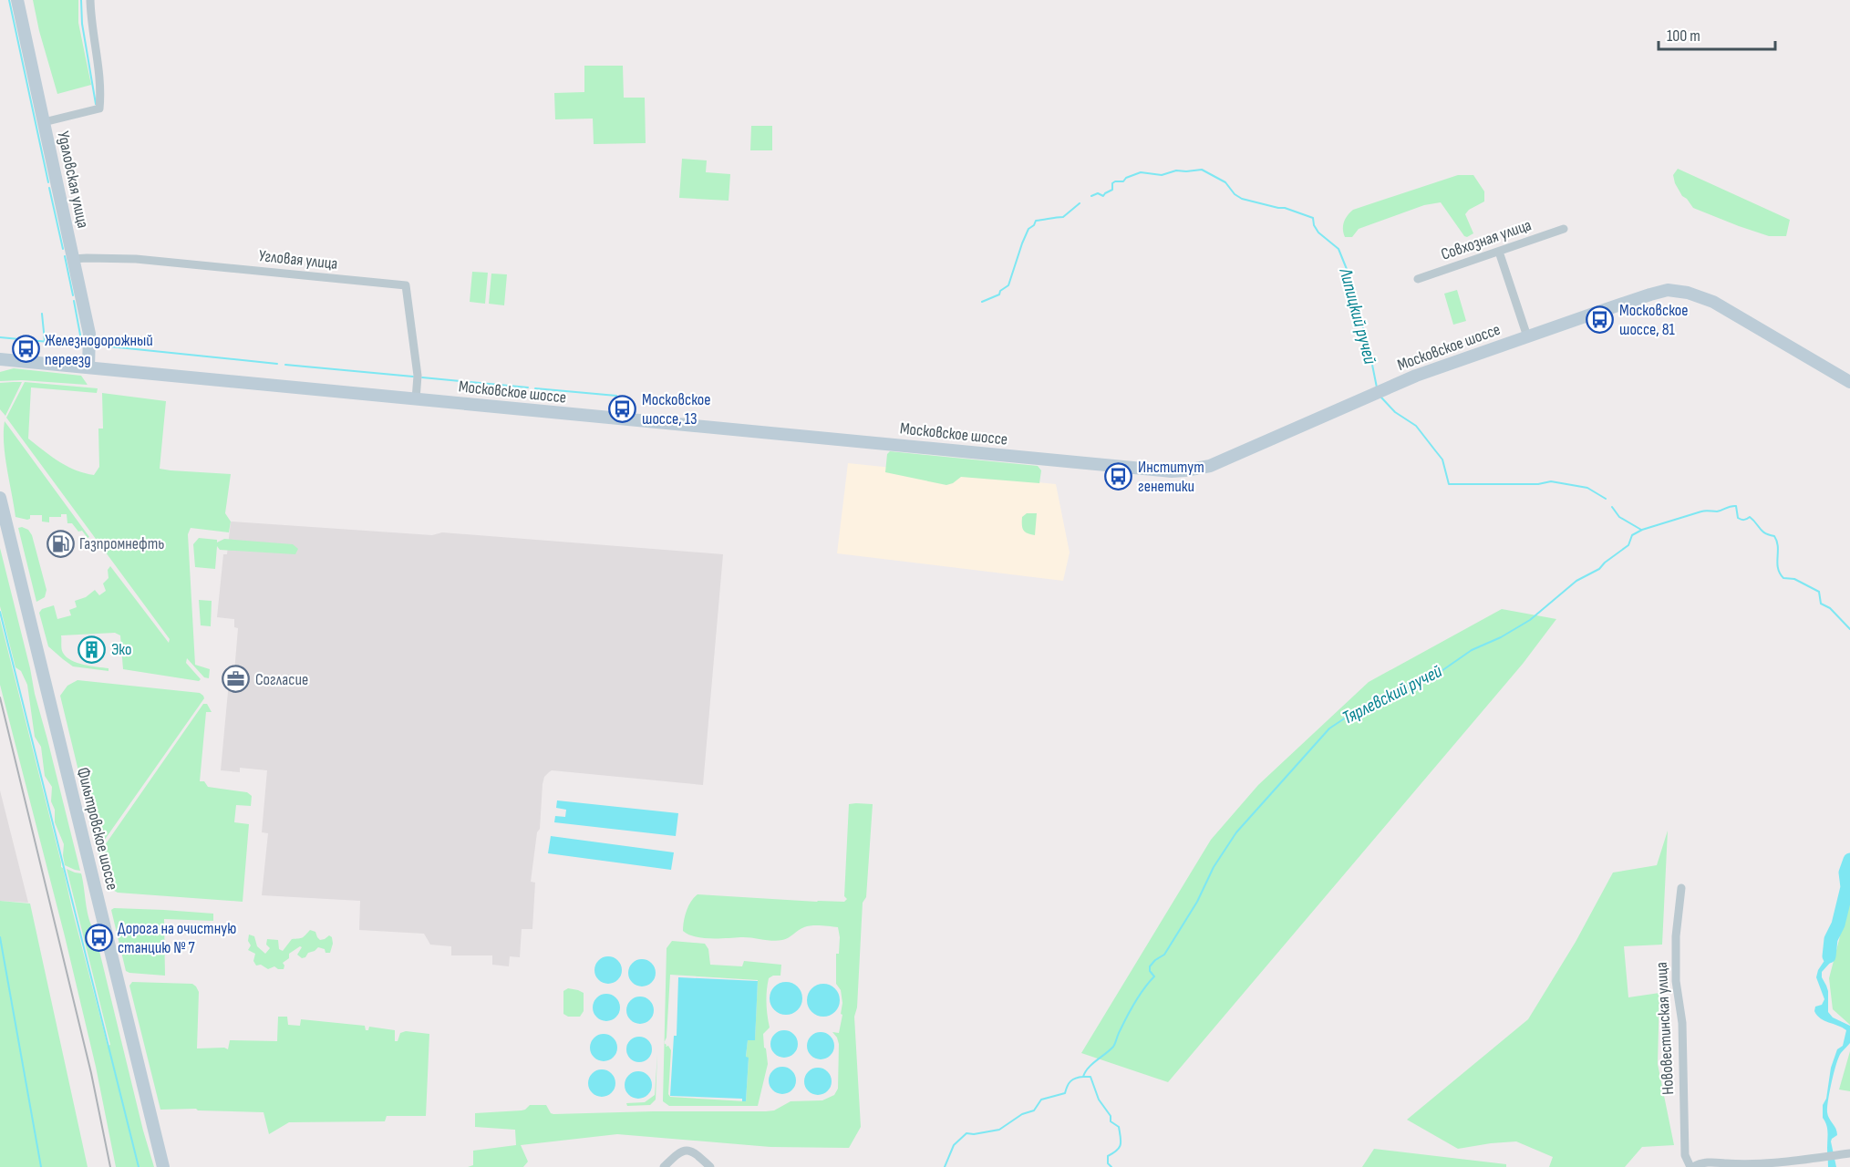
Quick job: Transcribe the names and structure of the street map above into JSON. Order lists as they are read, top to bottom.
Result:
{
  "streets": {
    "main road": ["Удаловская улица", "Московское шоссе", "Фильтровское шоссе"],
    "street": ["Совхозная улица", "Угловая улица", "Нововестинская улица"]
  },
  "crossings": [
    ["Удаловская улица", "Угловая улица"],
    ["Удаловская улица", "Московское шоссе"],
    ["Угловая улица", "Московское шоссе"]
  ],
  "water": ["Липицкий ручей", "Тярлевский ручей"],
  "places": {
    "bus stop": [
      "Московское шоссе, 81",
      "Железнодорожный переезд",
      "Московское шоссе, 13",
      "Институт генетики",
      "Дорога на очистную станцию № 7"
    ],
    "fuel station": ["Газпромнефть"],
    "building": ["Эко"],
    "office": ["Согласие"]
  },
  "scale_bar": "100 m"
}
